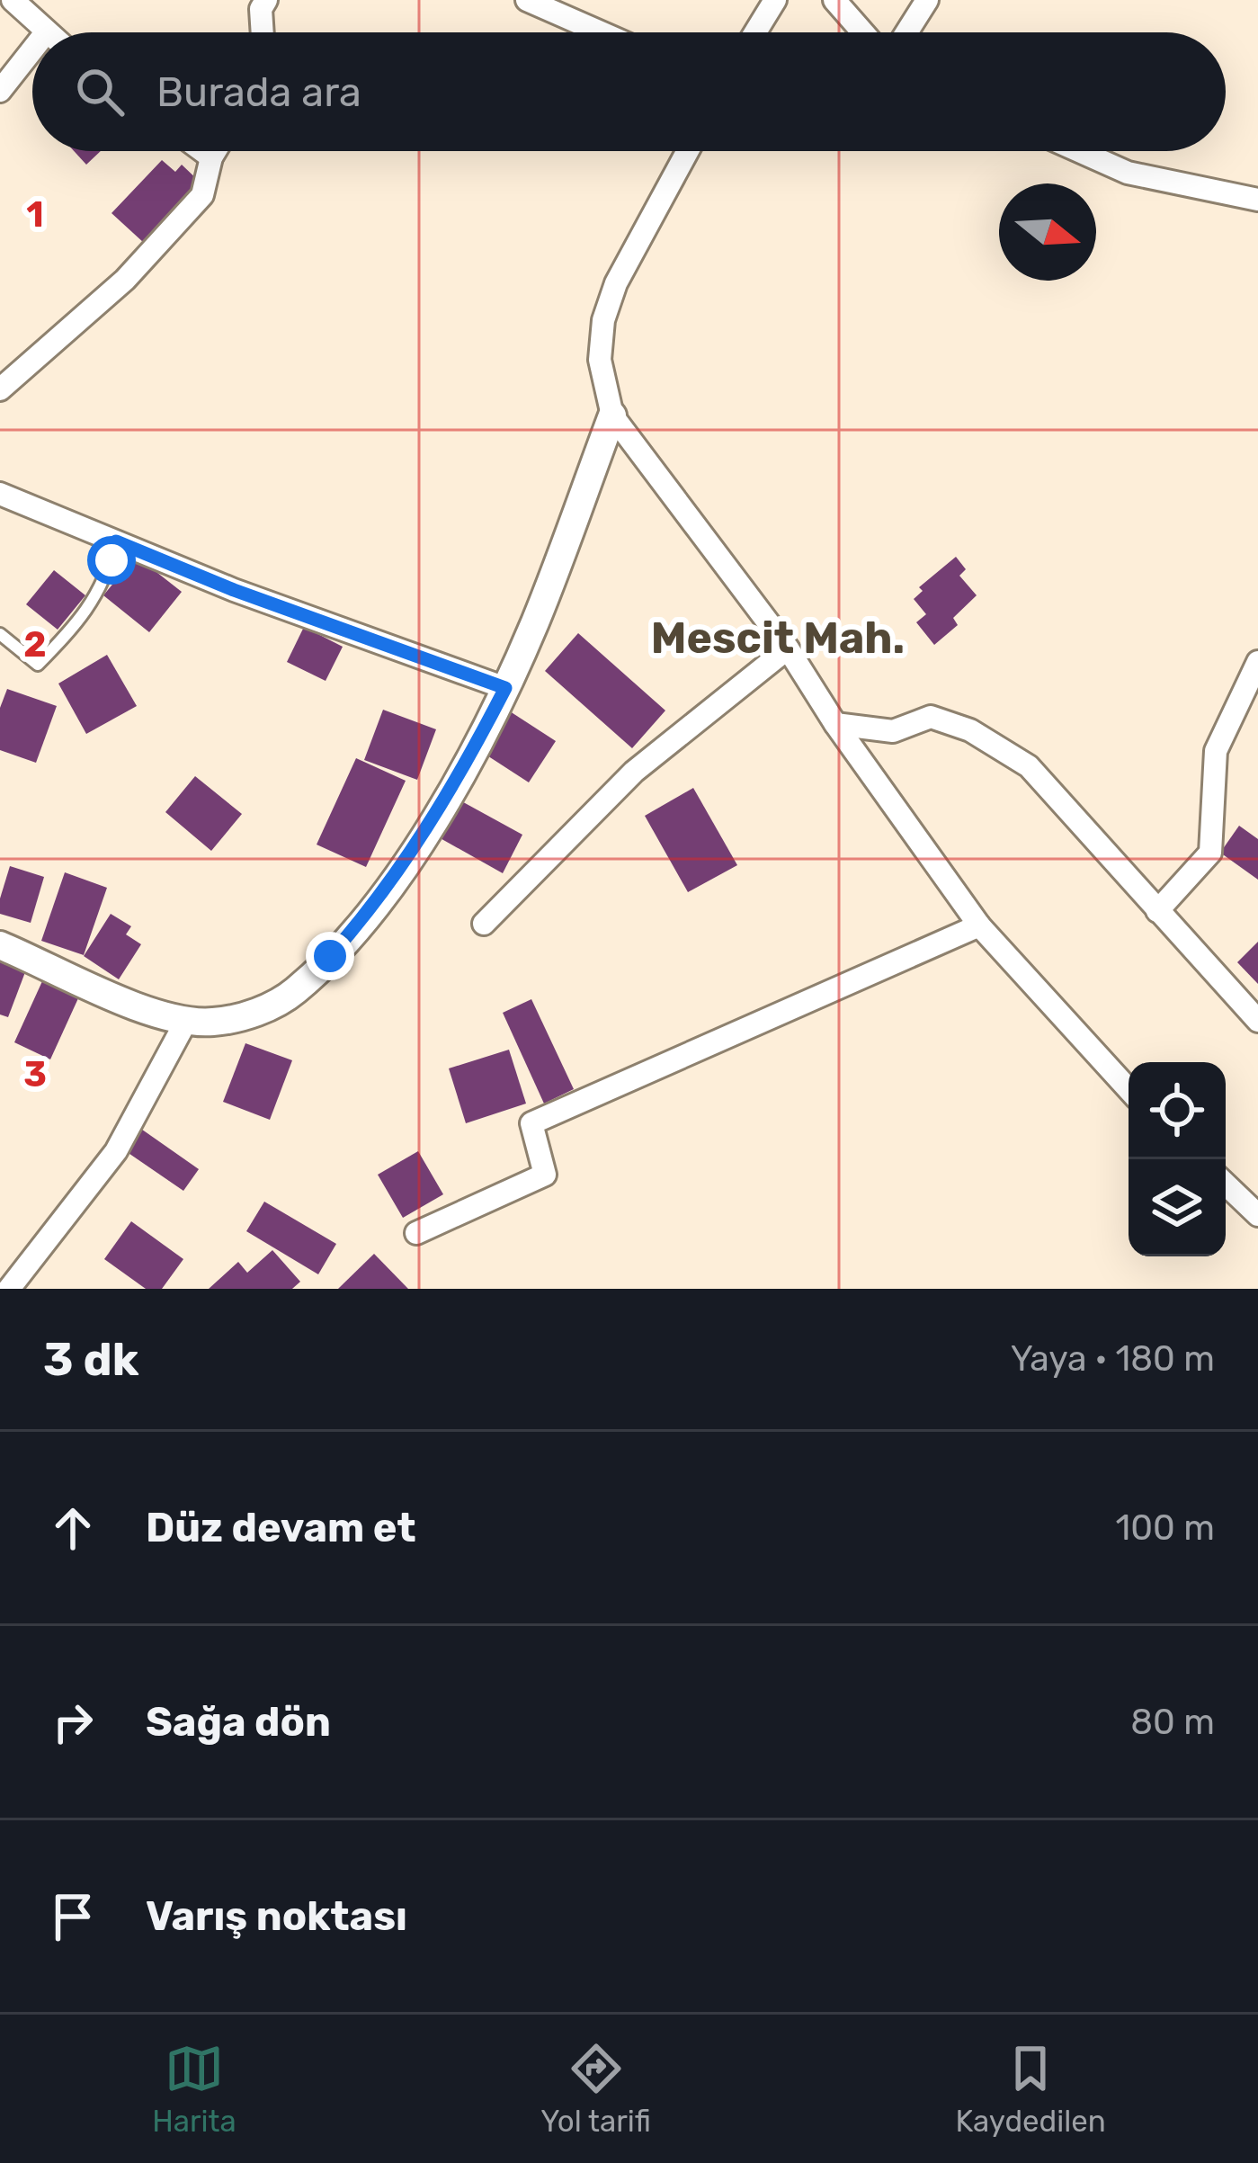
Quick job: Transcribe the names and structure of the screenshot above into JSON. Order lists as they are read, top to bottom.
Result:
{
  "districts": ["Mescit Mah."],
  "north": "right",
  "page": {
    "search": "Burada ara",
    "heading": ["3 dk", "Yaya · 180 m"],
    "list": [
      ["Düz devam et", "100 m"],
      ["Sağa dön", "80 m"],
      "Varış noktası"
    ],
    "nav": ["Harita", "Yol tarifi", "Kaydedilen"]
  },
  "grid": {
    "rows": ["1", "2", "3"]
  }
}
